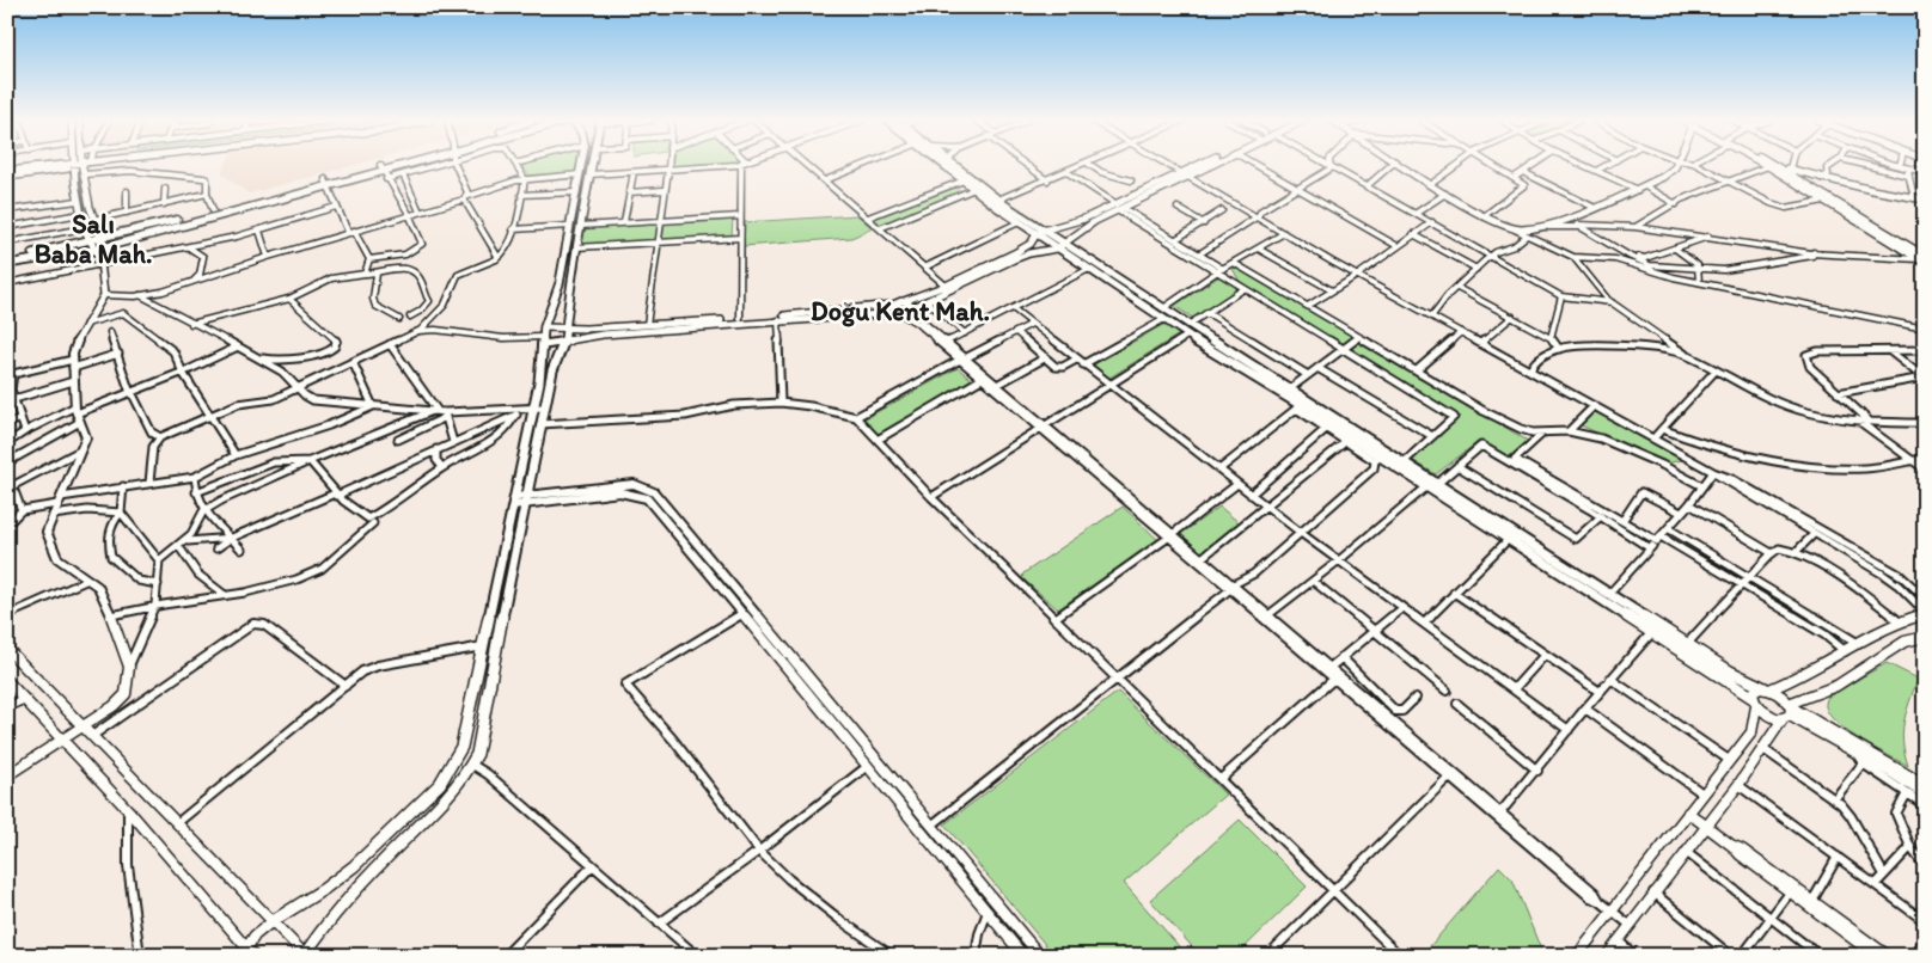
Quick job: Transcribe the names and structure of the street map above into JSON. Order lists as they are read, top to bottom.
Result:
{
  "districts": ["Salı Baba Mah.", "Doğu Kent Mah."]
}
